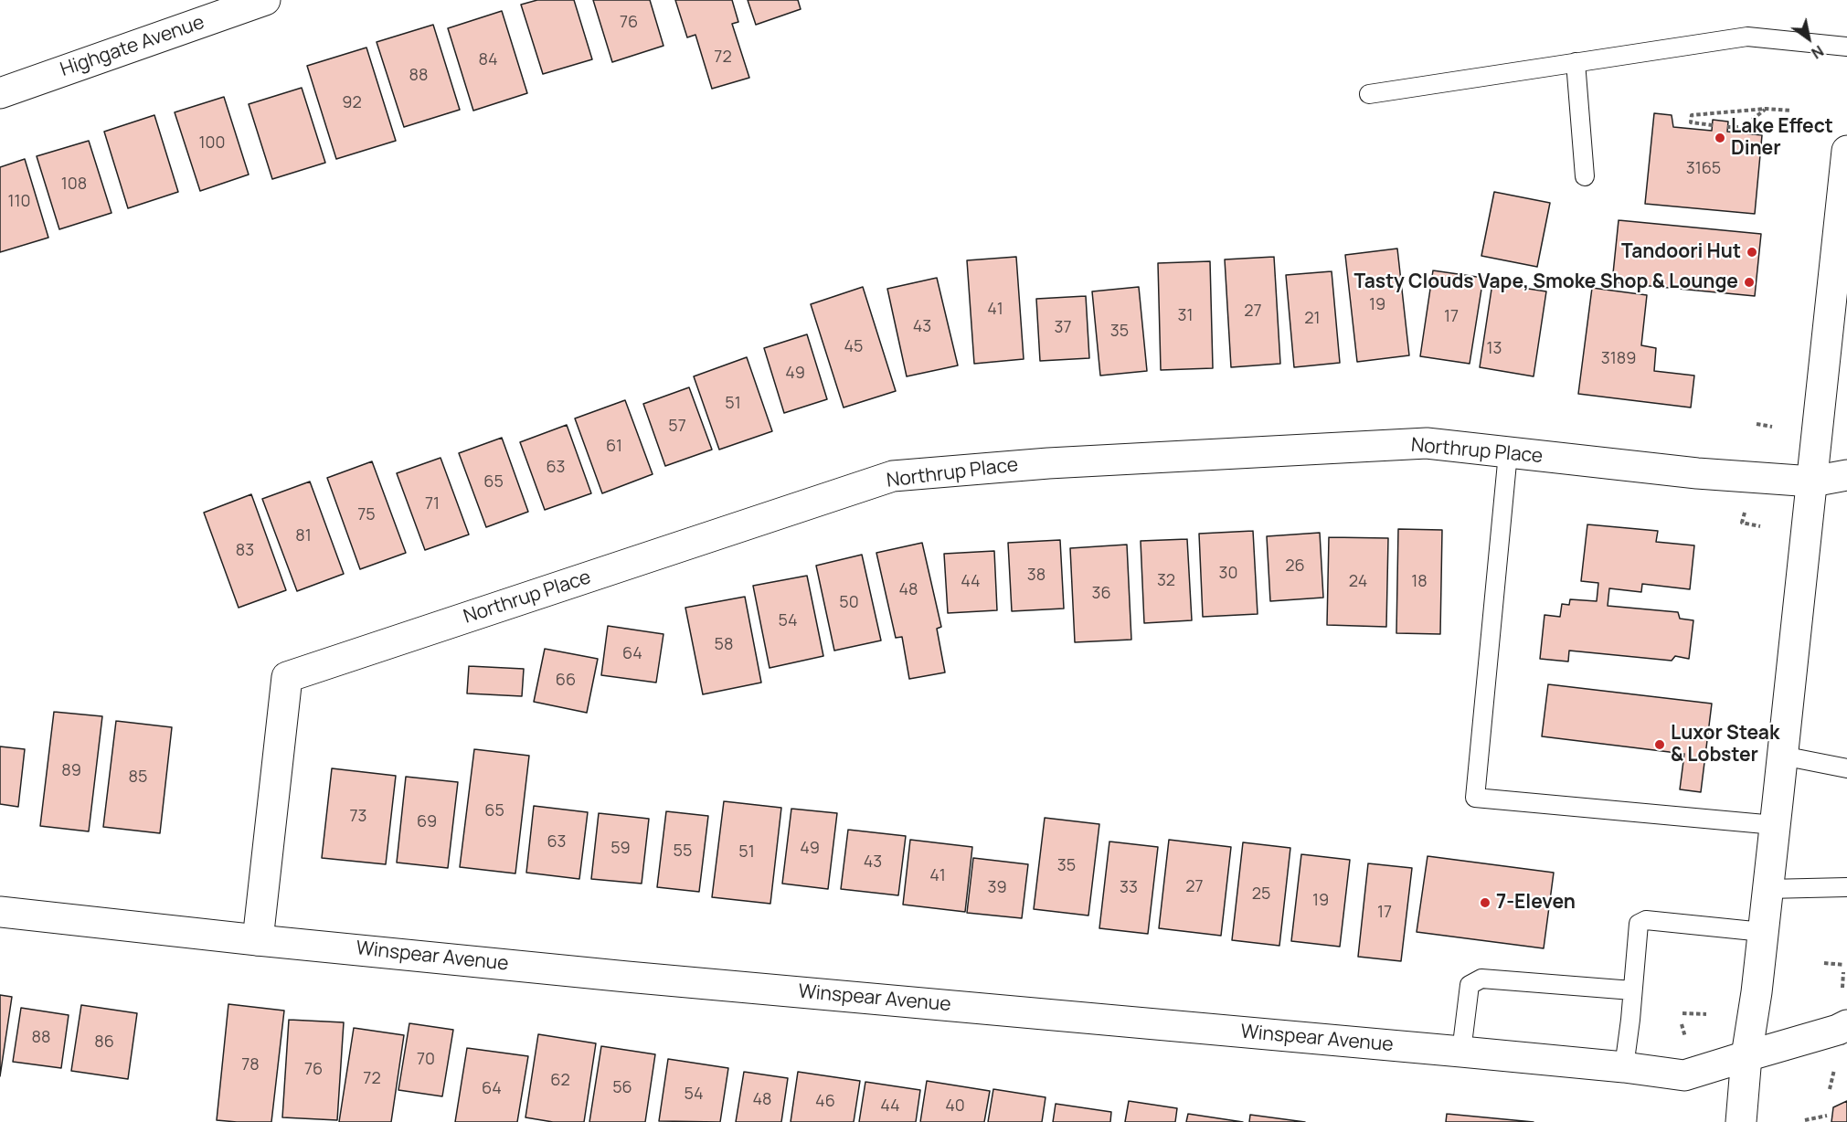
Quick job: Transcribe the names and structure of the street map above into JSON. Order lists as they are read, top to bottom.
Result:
{
  "streets": {
    "street": ["Highgate Avenue", "Northrup Place", "Winspear Avenue"]
  },
  "crossings": [
    ["Northrup Place", "Winspear Avenue"]
  ],
  "places": [
    "Lake Effect Diner",
    "Tandoori Hut",
    "Tasty Clouds Vape, Smoke Shop & Lounge",
    "Luxor Steak & Lobster",
    "7-Eleven"
  ],
  "house_numbers": [
    "76",
    "72",
    "84",
    "88",
    "92",
    "100",
    "3165",
    "108",
    "110",
    "19",
    "41",
    "27",
    "31",
    "17",
    "21",
    "43",
    "37",
    "35",
    "45",
    "13",
    "3189",
    "49",
    "51",
    "57",
    "61",
    "63",
    "65",
    "71",
    "75",
    "81",
    "83",
    "26",
    "30",
    "38",
    "32",
    "44",
    "24",
    "18",
    "48",
    "36",
    "50",
    "54",
    "58",
    "64",
    "66",
    "89",
    "85",
    "65",
    "73",
    "69",
    "63",
    "59",
    "49",
    "55",
    "51",
    "43",
    "35",
    "41",
    "27",
    "39",
    "33",
    "25",
    "19",
    "17",
    "88",
    "86",
    "70",
    "78",
    "76",
    "72",
    "62",
    "56",
    "64",
    "54",
    "48",
    "46",
    "44",
    "40"
  ],
  "north": "bottom right"
}
